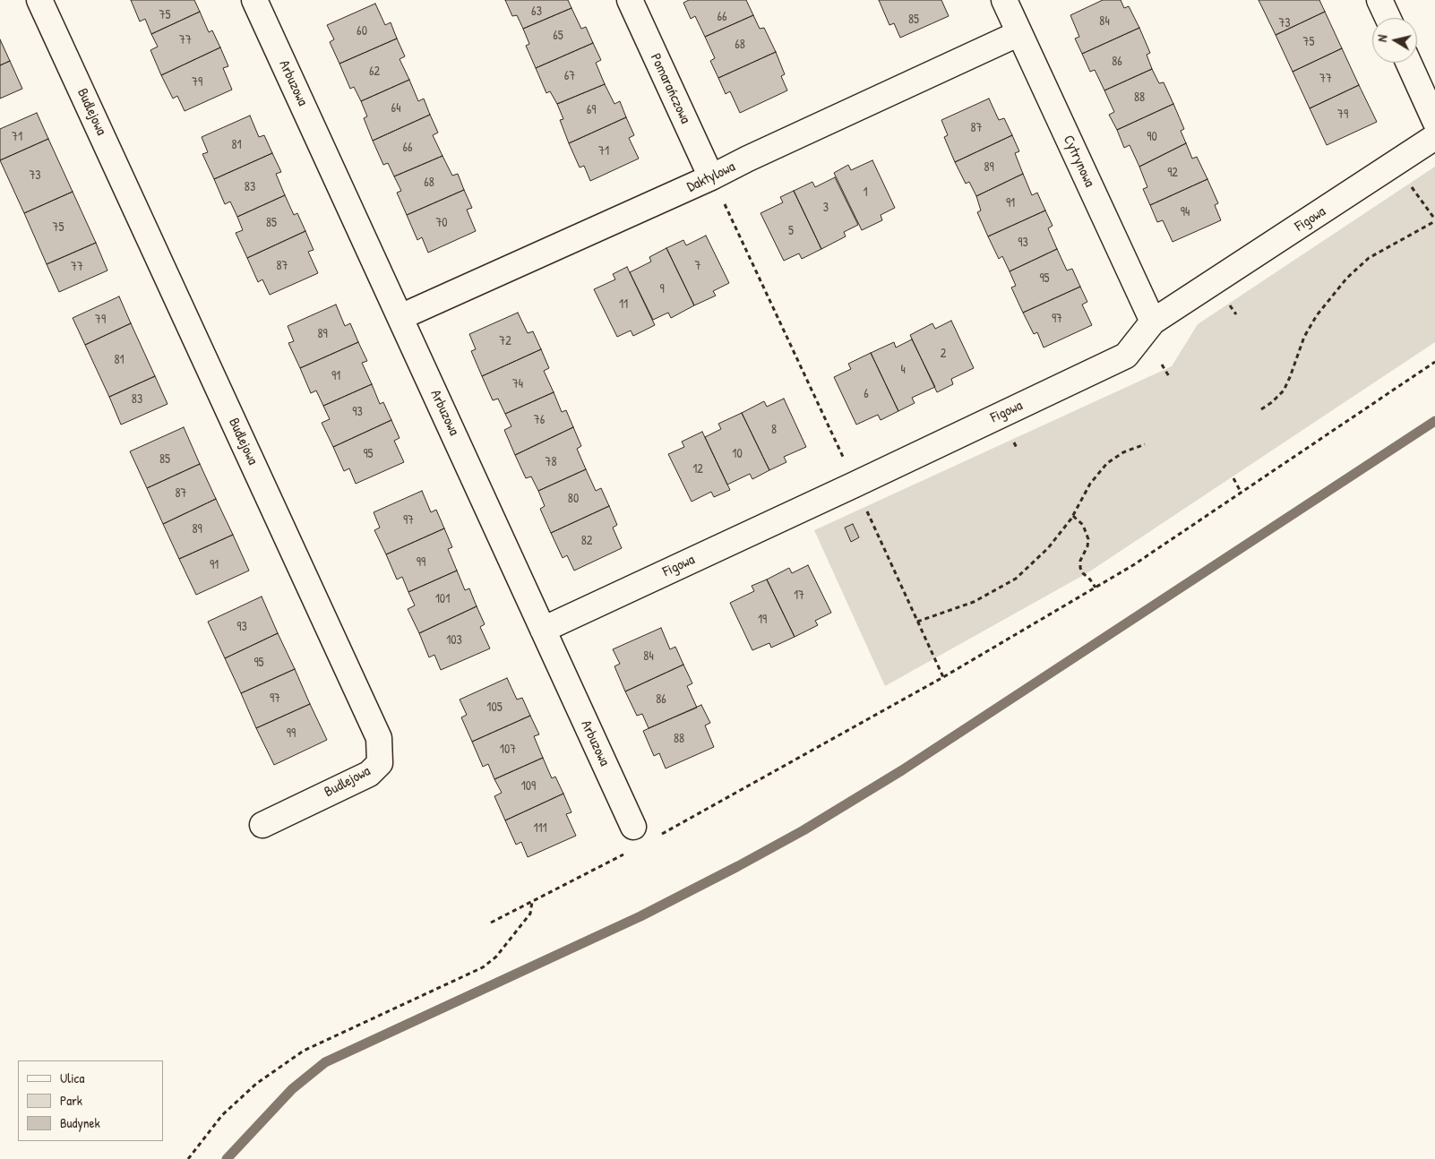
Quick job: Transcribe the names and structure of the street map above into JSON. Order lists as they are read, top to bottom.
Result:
{
  "streets": {
    "street": [
      "Arbuzowa",
      "Pomarańczowa",
      "Budlejowa",
      "Cytrynowa",
      "Daktylowa",
      "Figowa"
    ]
  },
  "crossings": [
    ["Arbuzowa", "Daktylowa"],
    ["Arbuzowa", "Figowa"],
    ["Pomarańczowa", "Daktylowa"],
    ["Cytrynowa", "Daktylowa"],
    ["Cytrynowa", "Figowa"]
  ],
  "house_numbers": [
    "63",
    "75",
    "66",
    "85",
    "84",
    "73",
    "60",
    "65",
    "77",
    "75",
    "68",
    "86",
    "62",
    "67",
    "77",
    "79",
    "88",
    "64",
    "69",
    "79",
    "87",
    "71",
    "90",
    "81",
    "66",
    "71",
    "89",
    "92",
    "73",
    "68",
    "83",
    "1",
    "91",
    "3",
    "94",
    "85",
    "70",
    "75",
    "5",
    "93",
    "87",
    "7",
    "77",
    "95",
    "9",
    "11",
    "97",
    "79",
    "89",
    "72",
    "2",
    "81",
    "4",
    "91",
    "74",
    "6",
    "83",
    "93",
    "76",
    "8",
    "95",
    "10",
    "85",
    "78",
    "12",
    "87",
    "80",
    "97",
    "89",
    "82",
    "99",
    "91",
    "17",
    "101",
    "19",
    "93",
    "103",
    "84",
    "95",
    "97",
    "86",
    "105",
    "99",
    "88",
    "107",
    "109",
    "111"
  ],
  "legend": ["Ulica", "Park", "Budynek"],
  "north": "left"
}
